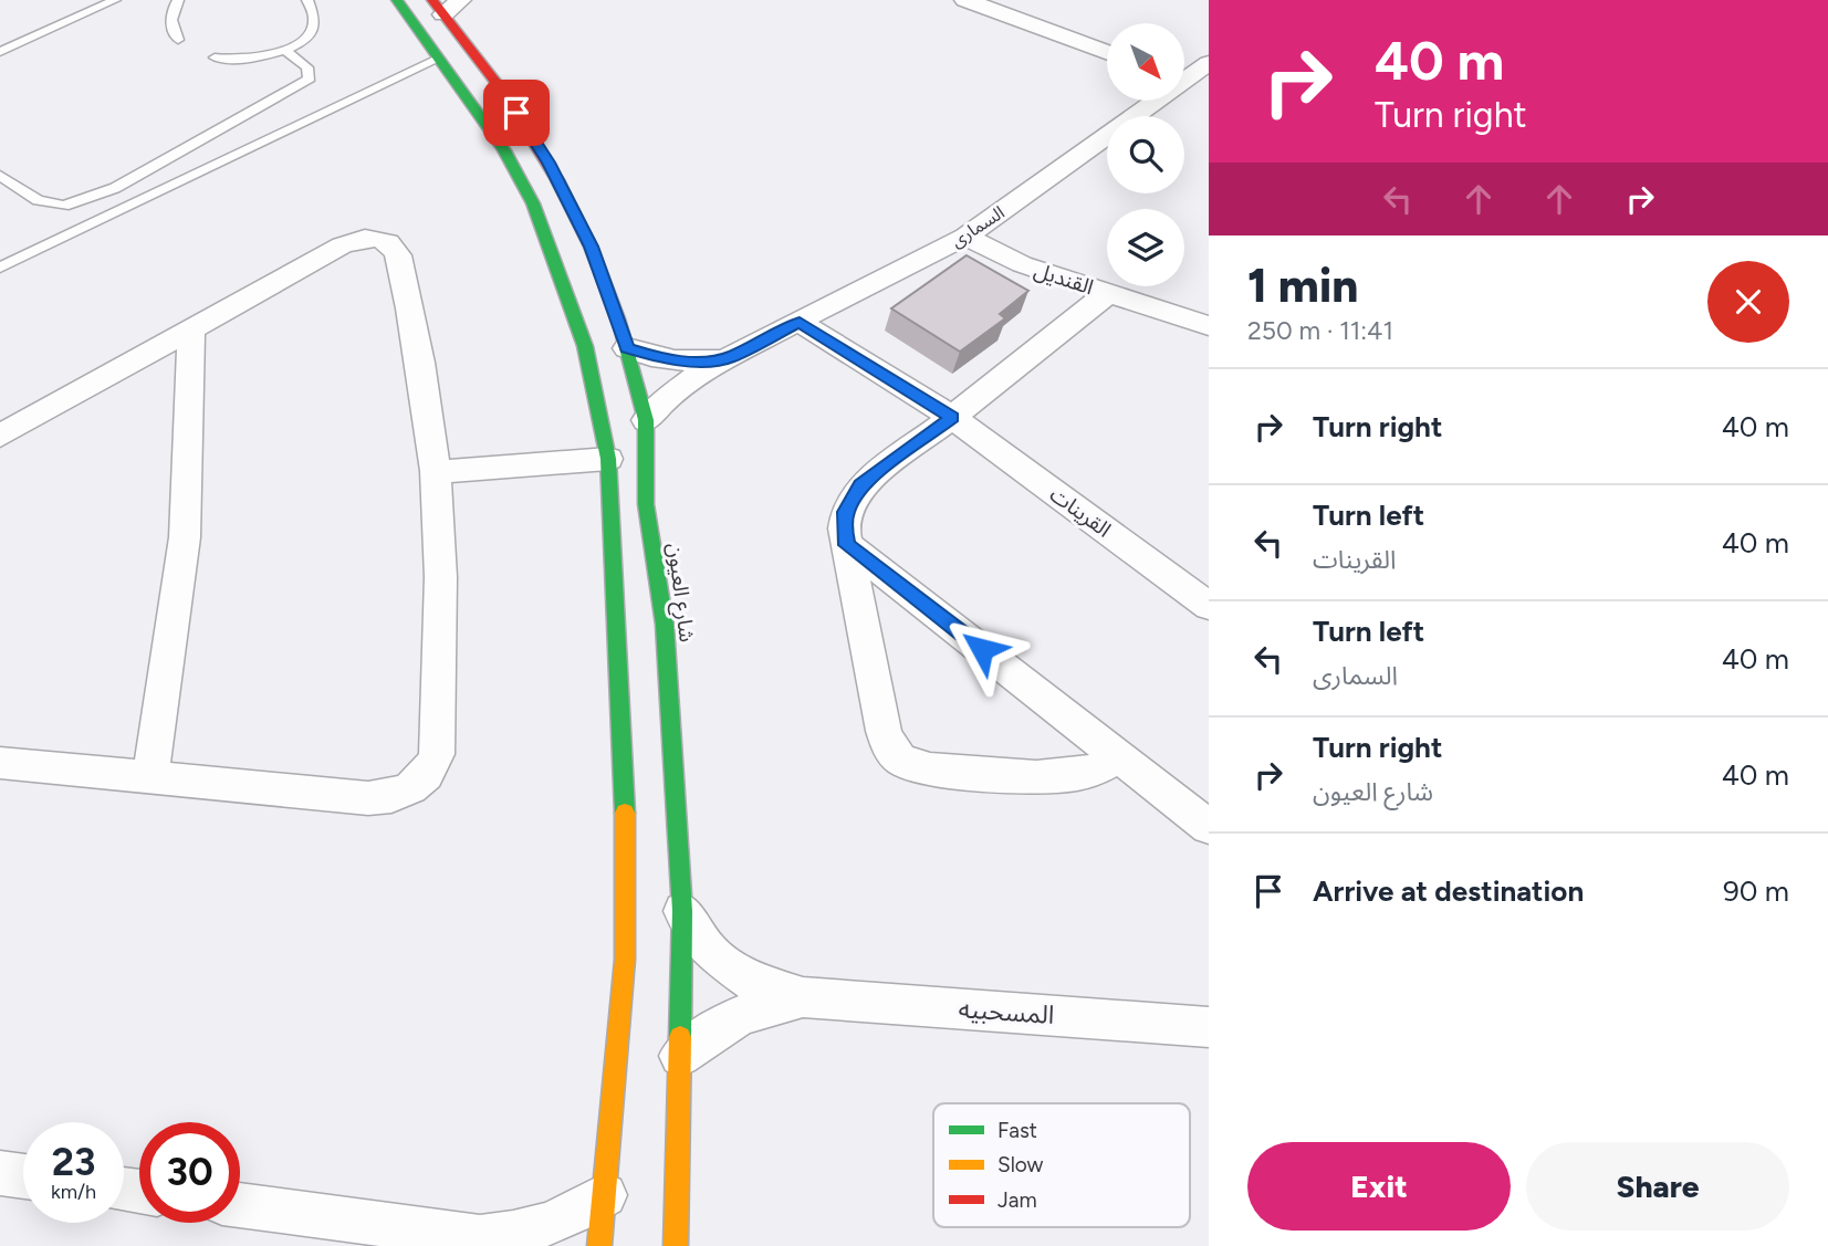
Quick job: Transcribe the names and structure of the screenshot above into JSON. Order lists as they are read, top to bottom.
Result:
{
  "streets": {
    "street": [
      "السمارى",
      "القنديل",
      "القرينات",
      "شارع العيون",
      "المسحبيه"
    ]
  },
  "crossings": [
    ["السمارى", "القنديل"],
    ["السمارى", "القرينات"],
    ["السمارى", "شارع العيون"],
    ["شارع العيون", "المسحبيه"]
  ],
  "legend": ["Fast", "Slow", "Jam"],
  "north": "bottom right",
  "page": {
    "turn": ["40 m", "Turn right"],
    "heading": ["1 min", "250 m · 11:41"],
    "list": [
      {
        "name": "Turn right",
        "value": "40 m"
      },
      {
        "name": "Turn left",
        "note": "القرينات",
        "value": "40 m"
      },
      {
        "name": "Turn left",
        "note": "السمارى",
        "value": "40 m"
      },
      {
        "name": "Turn right",
        "note": "شارع العيون",
        "value": "40 m"
      },
      {
        "name": "Arrive at destination",
        "value": "90 m"
      }
    ],
    "speed": "23 km/h",
    "limit": "30",
    "buttons": ["Exit", "Share"]
  }
}
